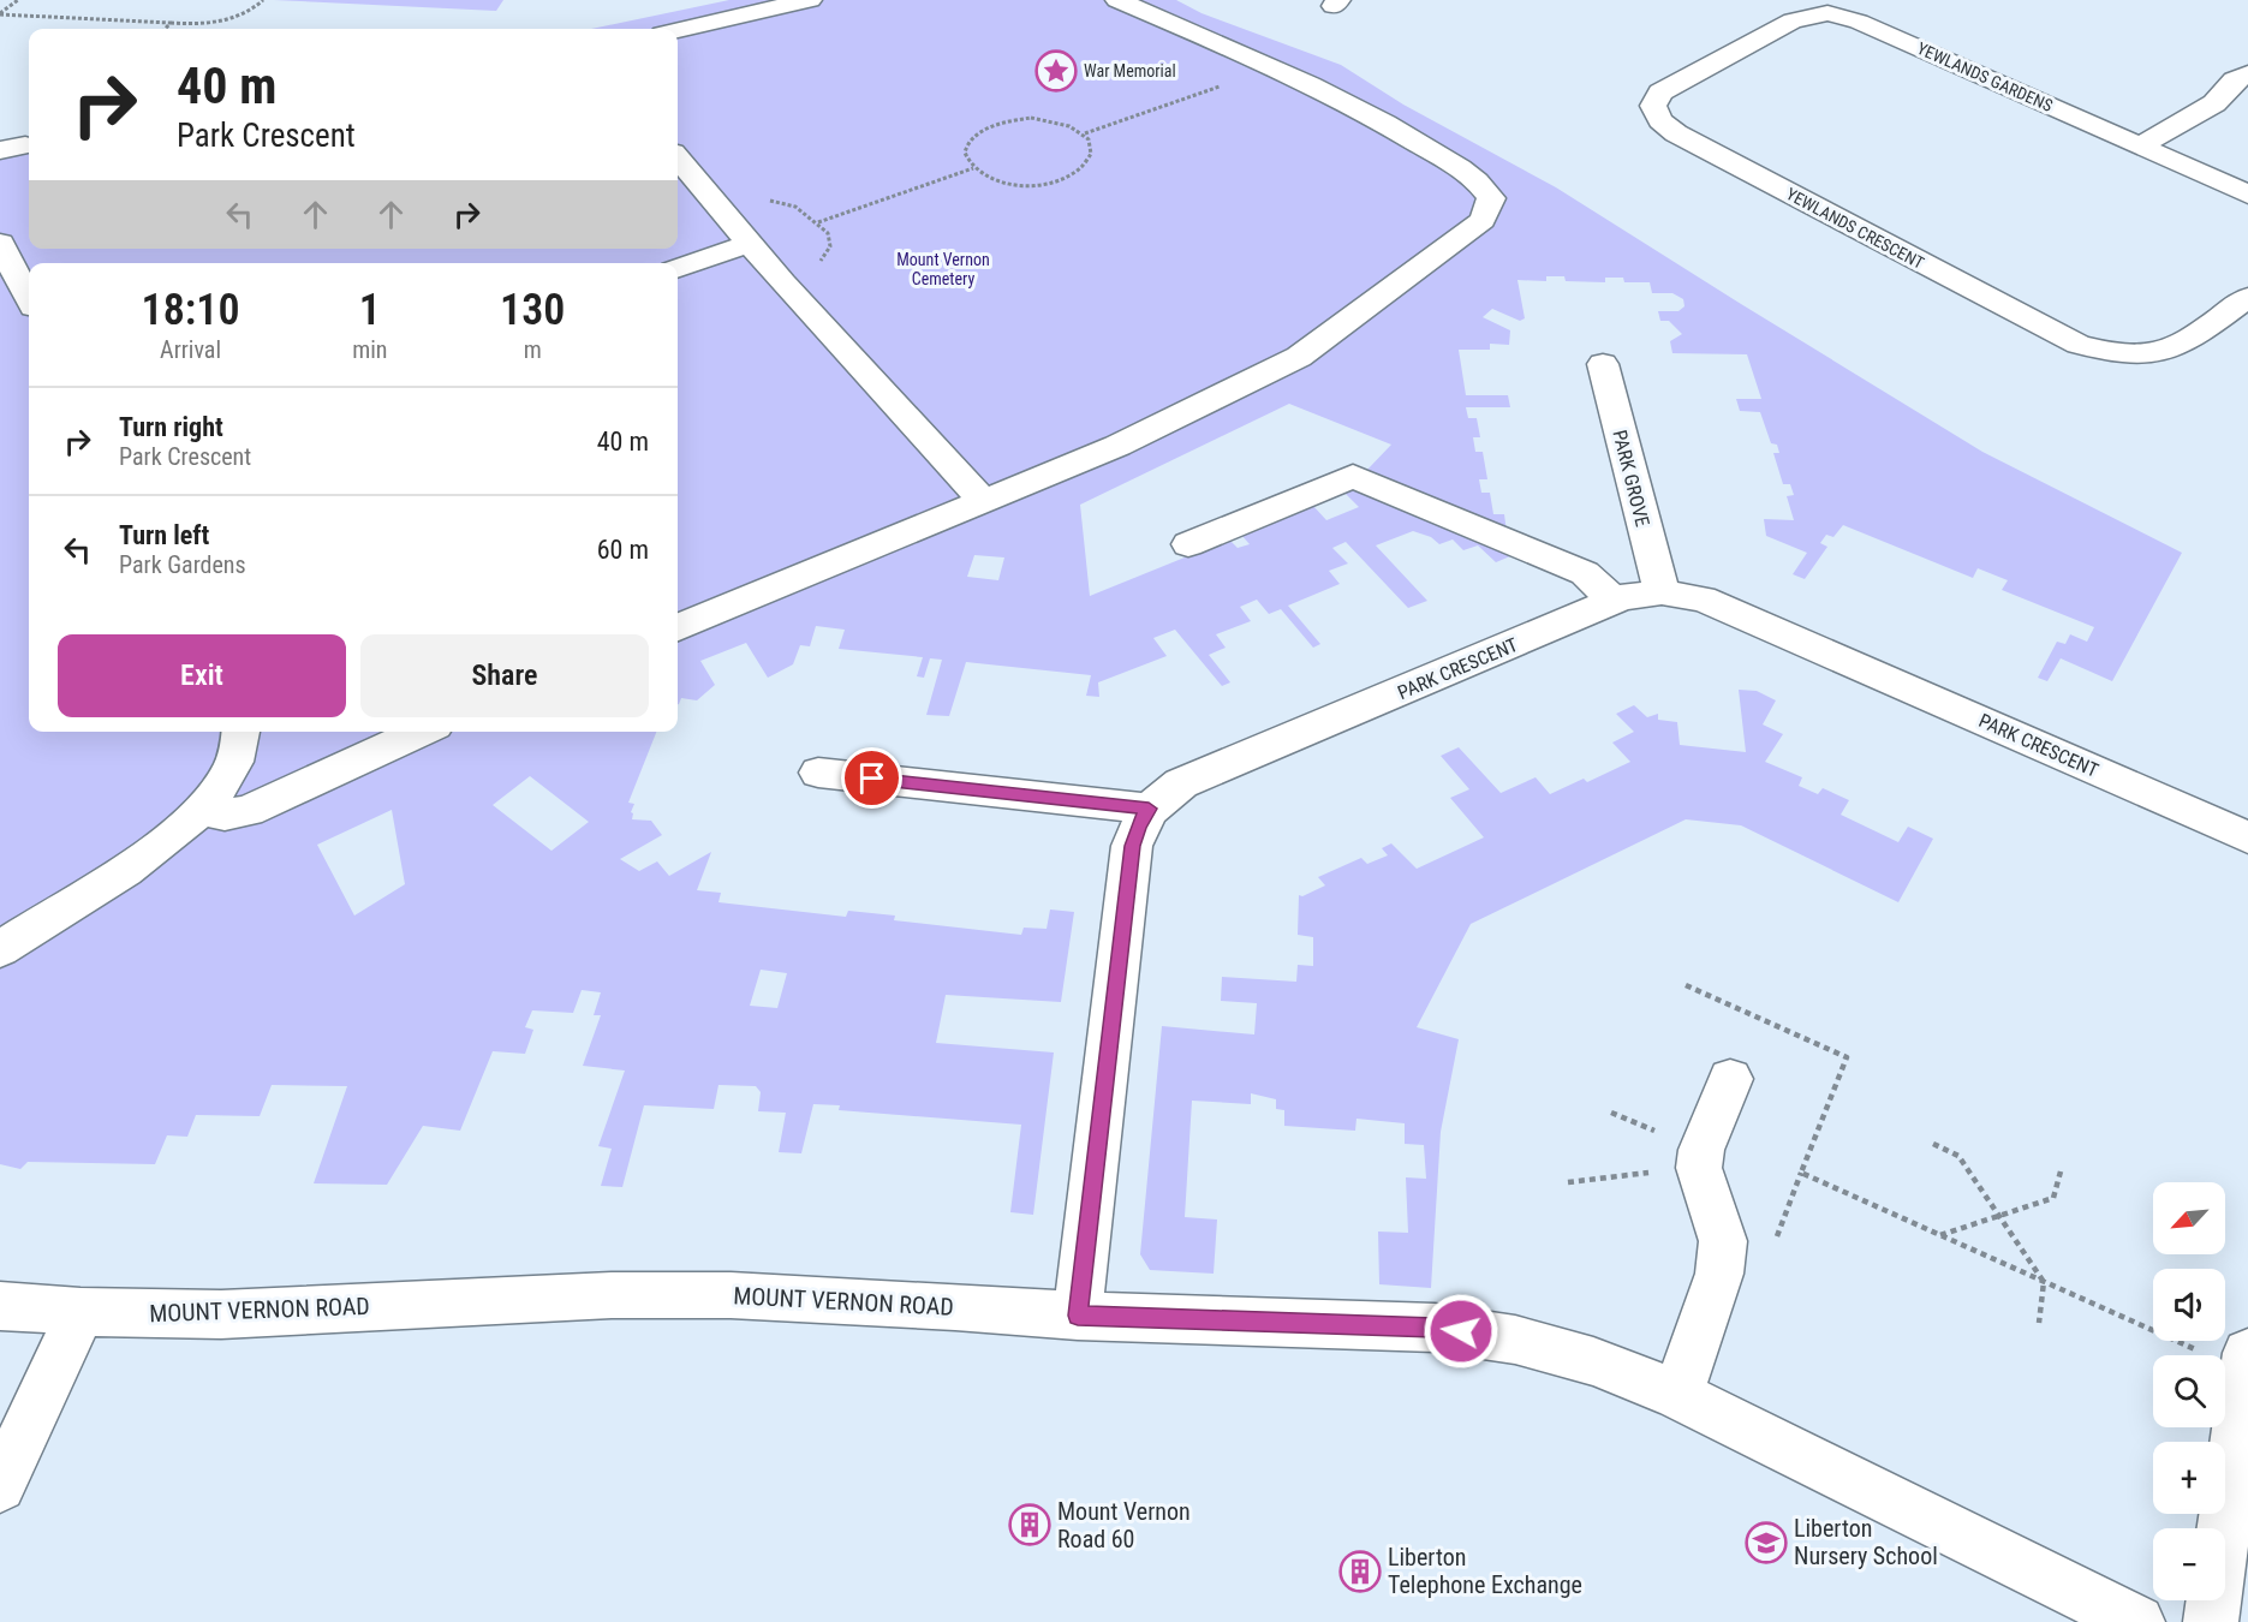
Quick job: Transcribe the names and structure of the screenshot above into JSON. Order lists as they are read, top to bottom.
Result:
{
  "streets": {
    "street": [
      "YEWLANDS GARDENS",
      "YEWLANDS CRESCENT",
      "PARK GROVE",
      "PARK CRESCENT",
      "MOUNT VERNON ROAD"
    ]
  },
  "crossings": [
    ["YEWLANDS GARDENS", "YEWLANDS CRESCENT"],
    ["PARK GROVE", "PARK CRESCENT"],
    ["PARK CRESCENT", "MOUNT VERNON ROAD"]
  ],
  "parks": ["Mount Vernon Cemetery"],
  "places": {
    "place": ["War Memorial"],
    "building": ["Mount Vernon Road 60", "Liberton Telephone Exchange"],
    "school or university": ["Liberton Nursery School"]
  },
  "north": "bottom left",
  "page": {
    "turn": ["40 m", "Park Crescent"],
    "eta": [
      "18:10",
      "Arrival",
      "1",
      "min",
      "130",
      "m"
    ],
    "list": [
      {
        "name": "Turn right",
        "note": "Park Crescent",
        "value": "40 m"
      },
      {
        "name": "Turn left",
        "note": "Park Gardens",
        "value": "60 m"
      }
    ],
    "buttons": ["Exit", "Share"],
    "map_buttons": ["+", "−"]
  }
}
